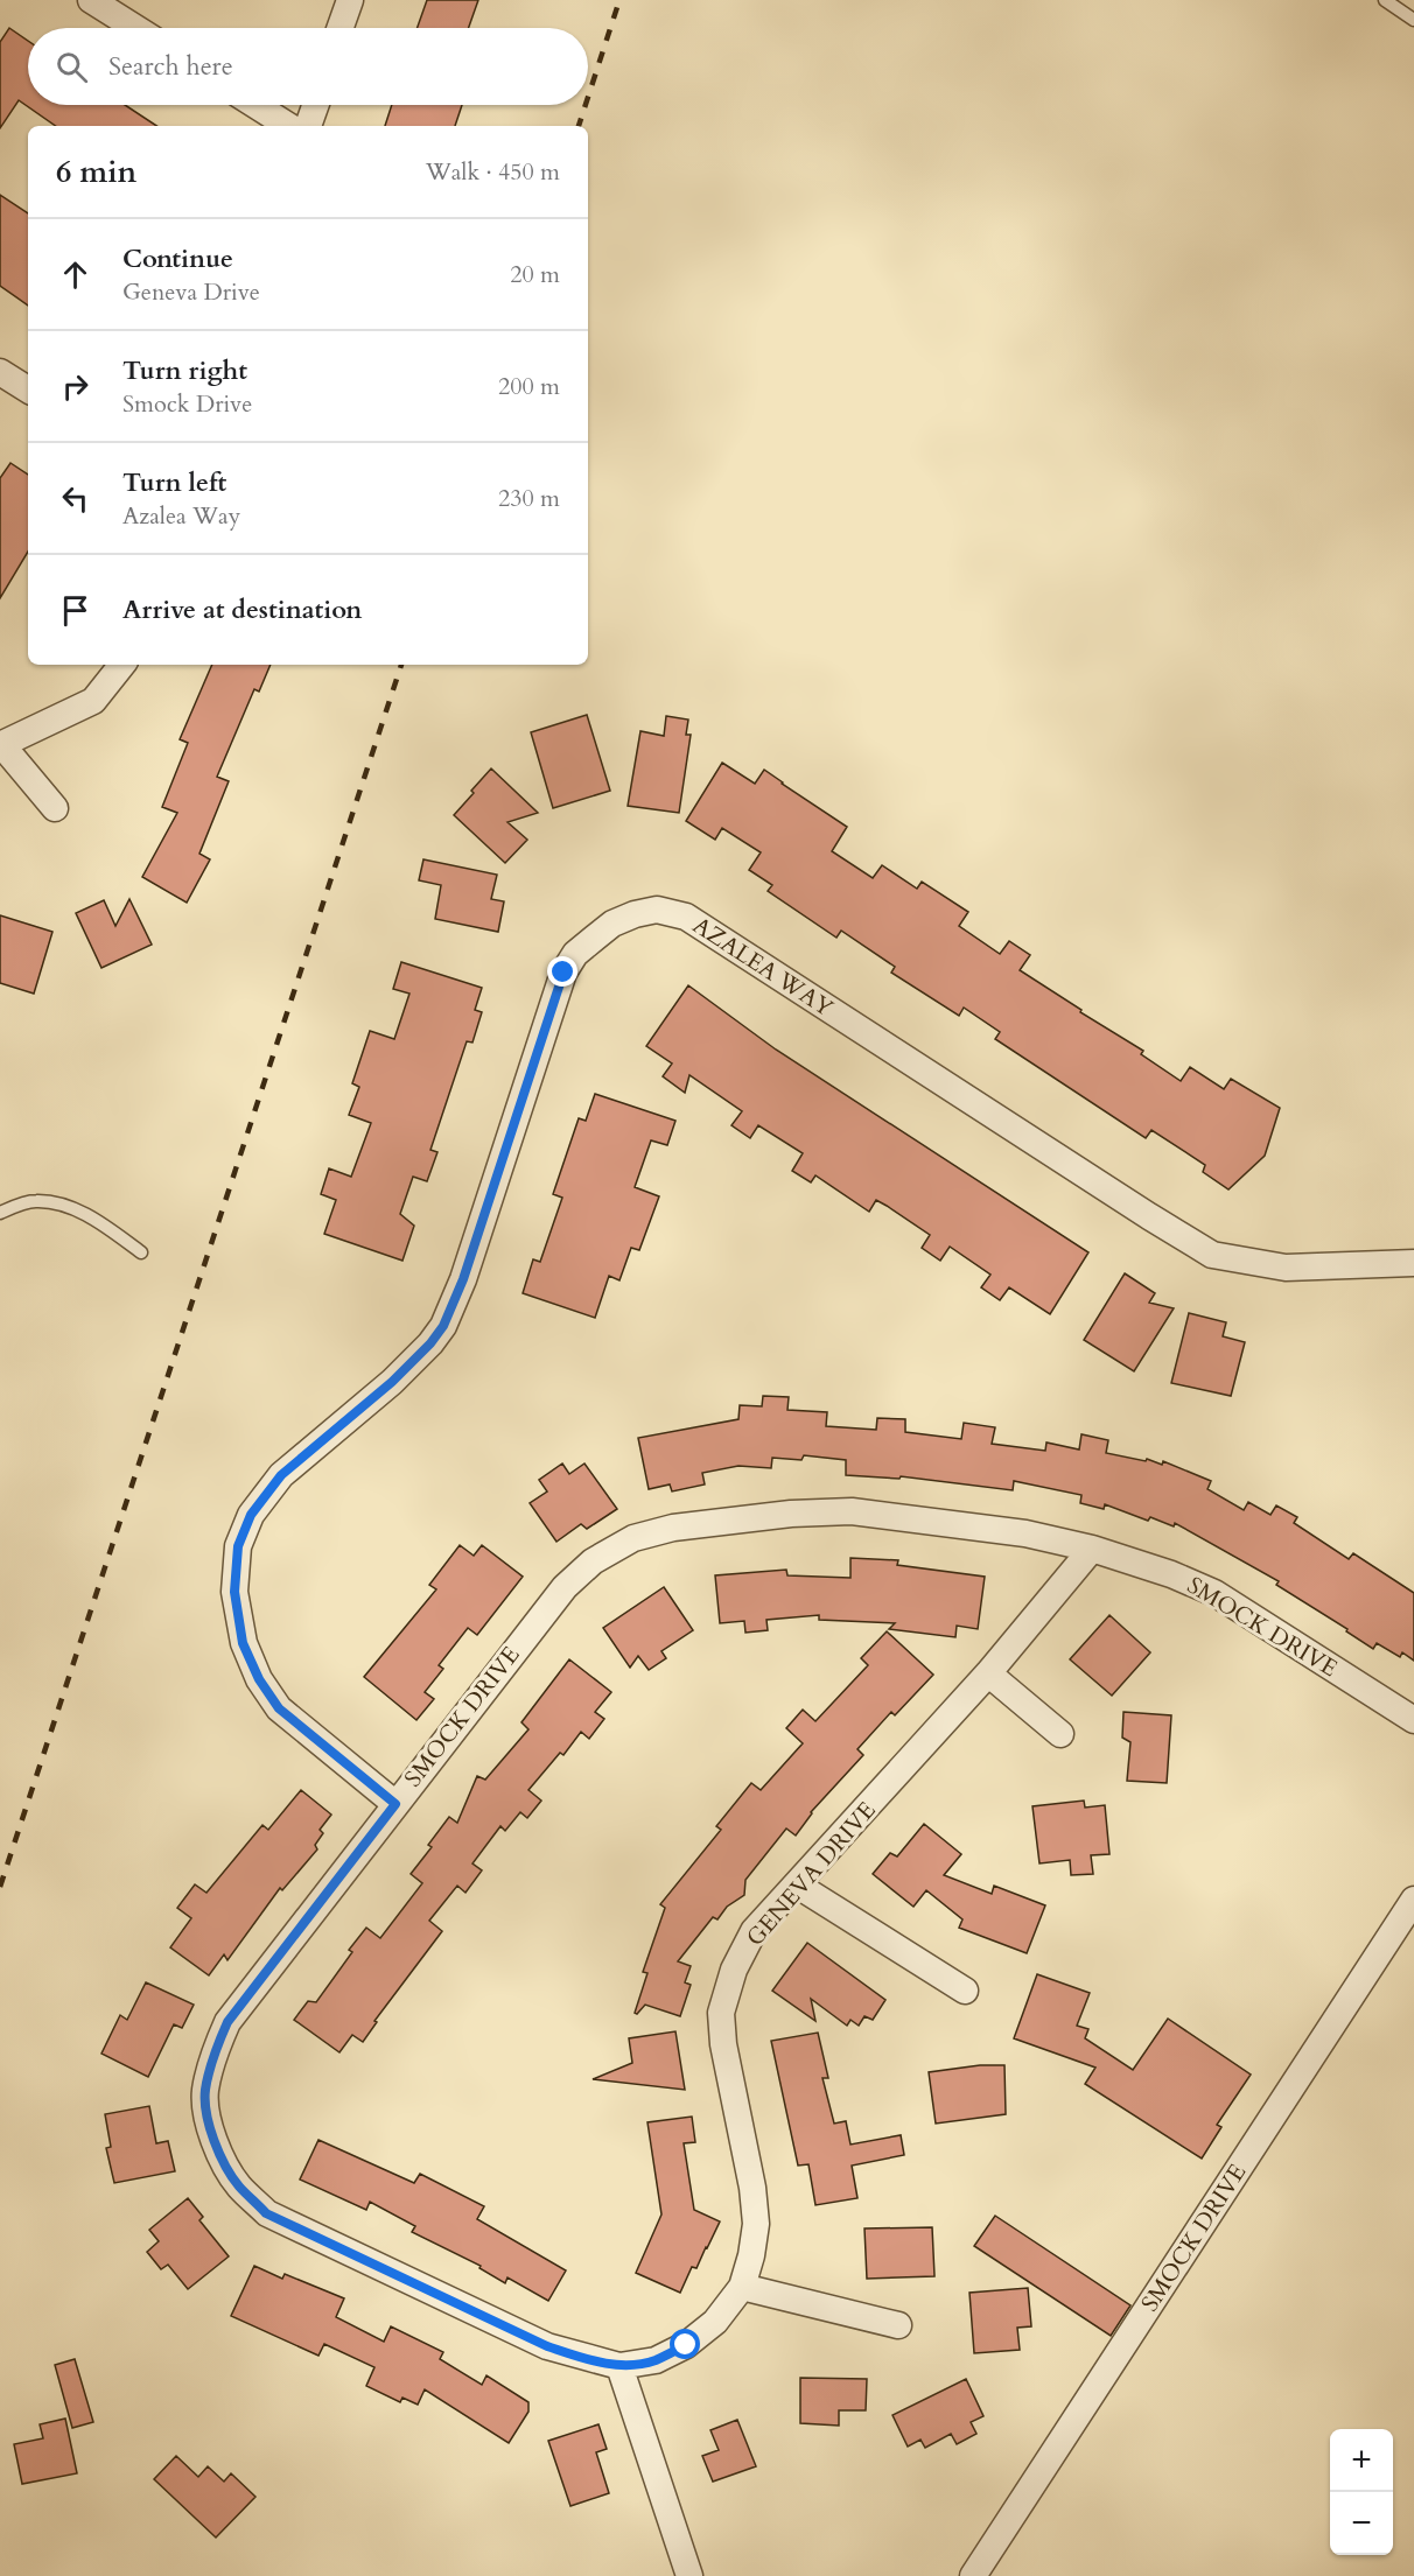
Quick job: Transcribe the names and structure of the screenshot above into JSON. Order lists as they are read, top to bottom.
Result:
{
  "streets": {
    "street": ["AZALEA WAY", "SMOCK DRIVE", "GENEVA DRIVE"]
  },
  "crossings": [
    ["AZALEA WAY", "SMOCK DRIVE"],
    ["SMOCK DRIVE", "GENEVA DRIVE"]
  ],
  "page": {
    "search": "Search here",
    "heading": ["6 min", "Walk · 450 m"],
    "list": [
      ["Continue", "Geneva Drive", "20 m"],
      ["Turn right", "Smock Drive", "200 m"],
      ["Turn left", "Azalea Way", "230 m"],
      "Arrive at destination"
    ],
    "map_buttons": ["+", "−"]
  }
}
